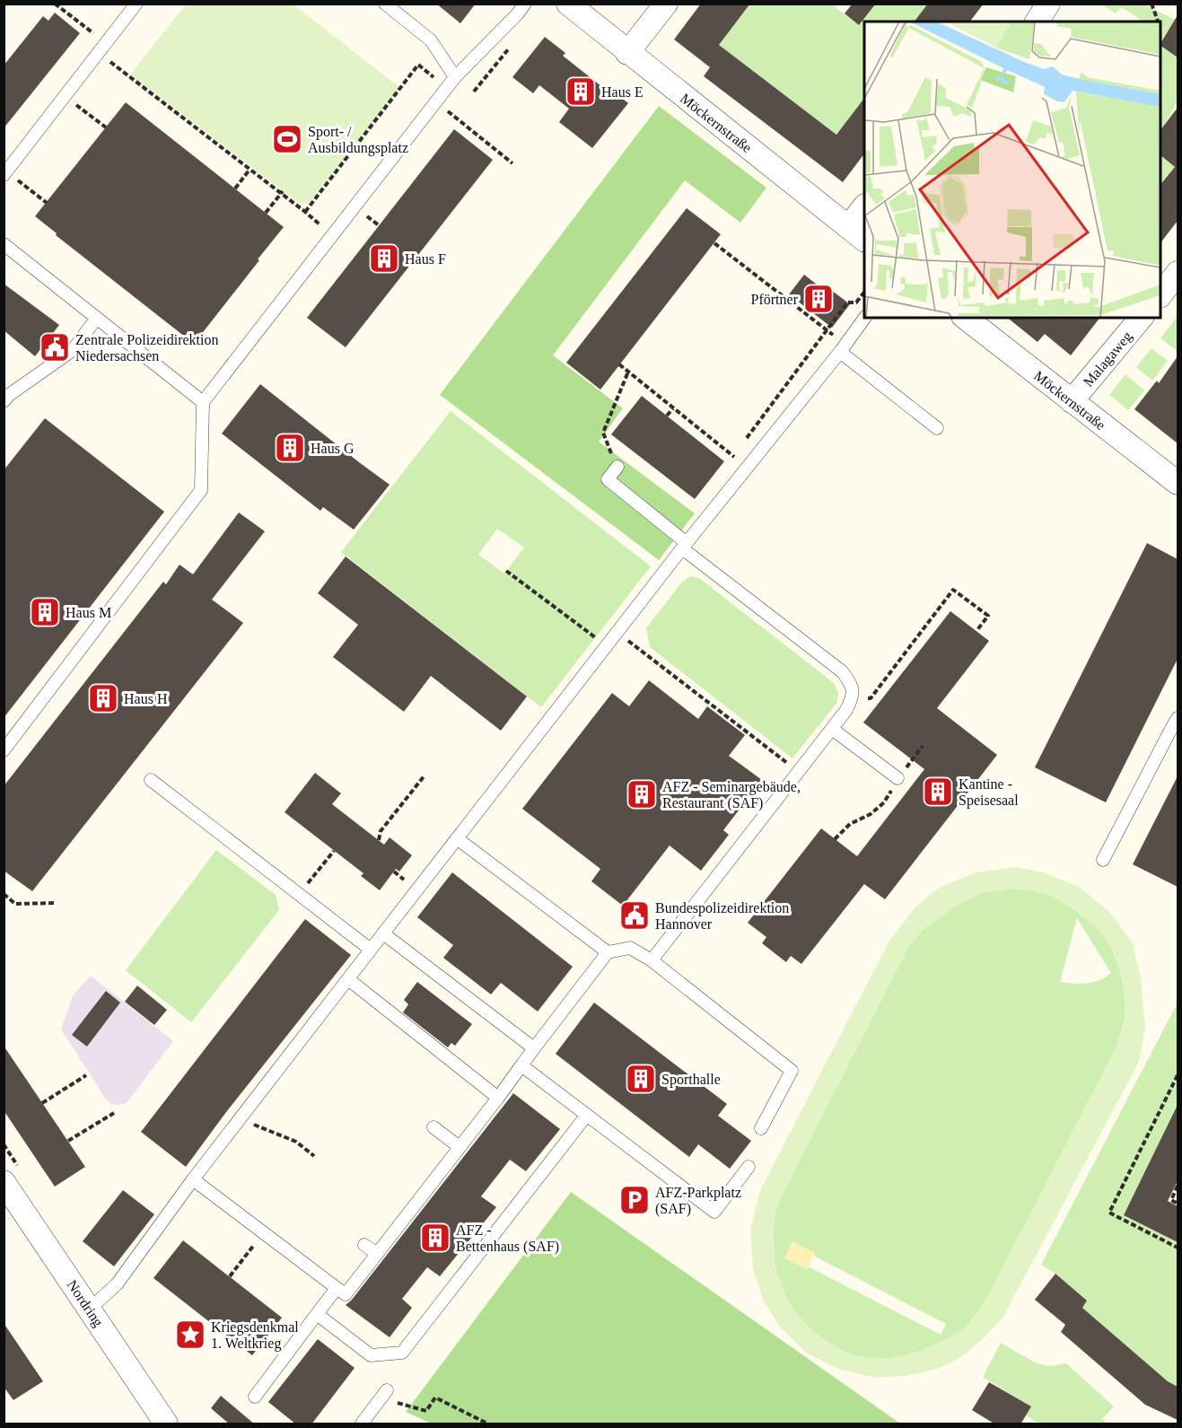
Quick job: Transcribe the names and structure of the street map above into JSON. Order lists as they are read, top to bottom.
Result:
{
  "streets": {
    "street": ["Möckernstraße", "Malagaweg", "Nordring"]
  },
  "crossings": [
    ["Möckernstraße", "Malagaweg"]
  ],
  "places": {
    "building": [
      "Haus E",
      "Haus F",
      "Pförtner",
      "Haus G",
      "Haus M",
      "Haus H",
      "Kantine - Speisesaal",
      "AFZ - Seminargebäude, Restaurant (SAF)",
      "Sporthalle",
      "AFZ - Bettenhaus (SAF)"
    ],
    "sports": ["Sport- / Ausbildungsplatz"],
    "public building": ["Zentrale Polizeidirektion Niedersachsen", "Bundespolizeidirektion Hannover"],
    "parking": ["AFZ-Parkplatz (SAF)"],
    "place": ["Kriegsdenkmal 1. Weltkrieg"]
  }
}
